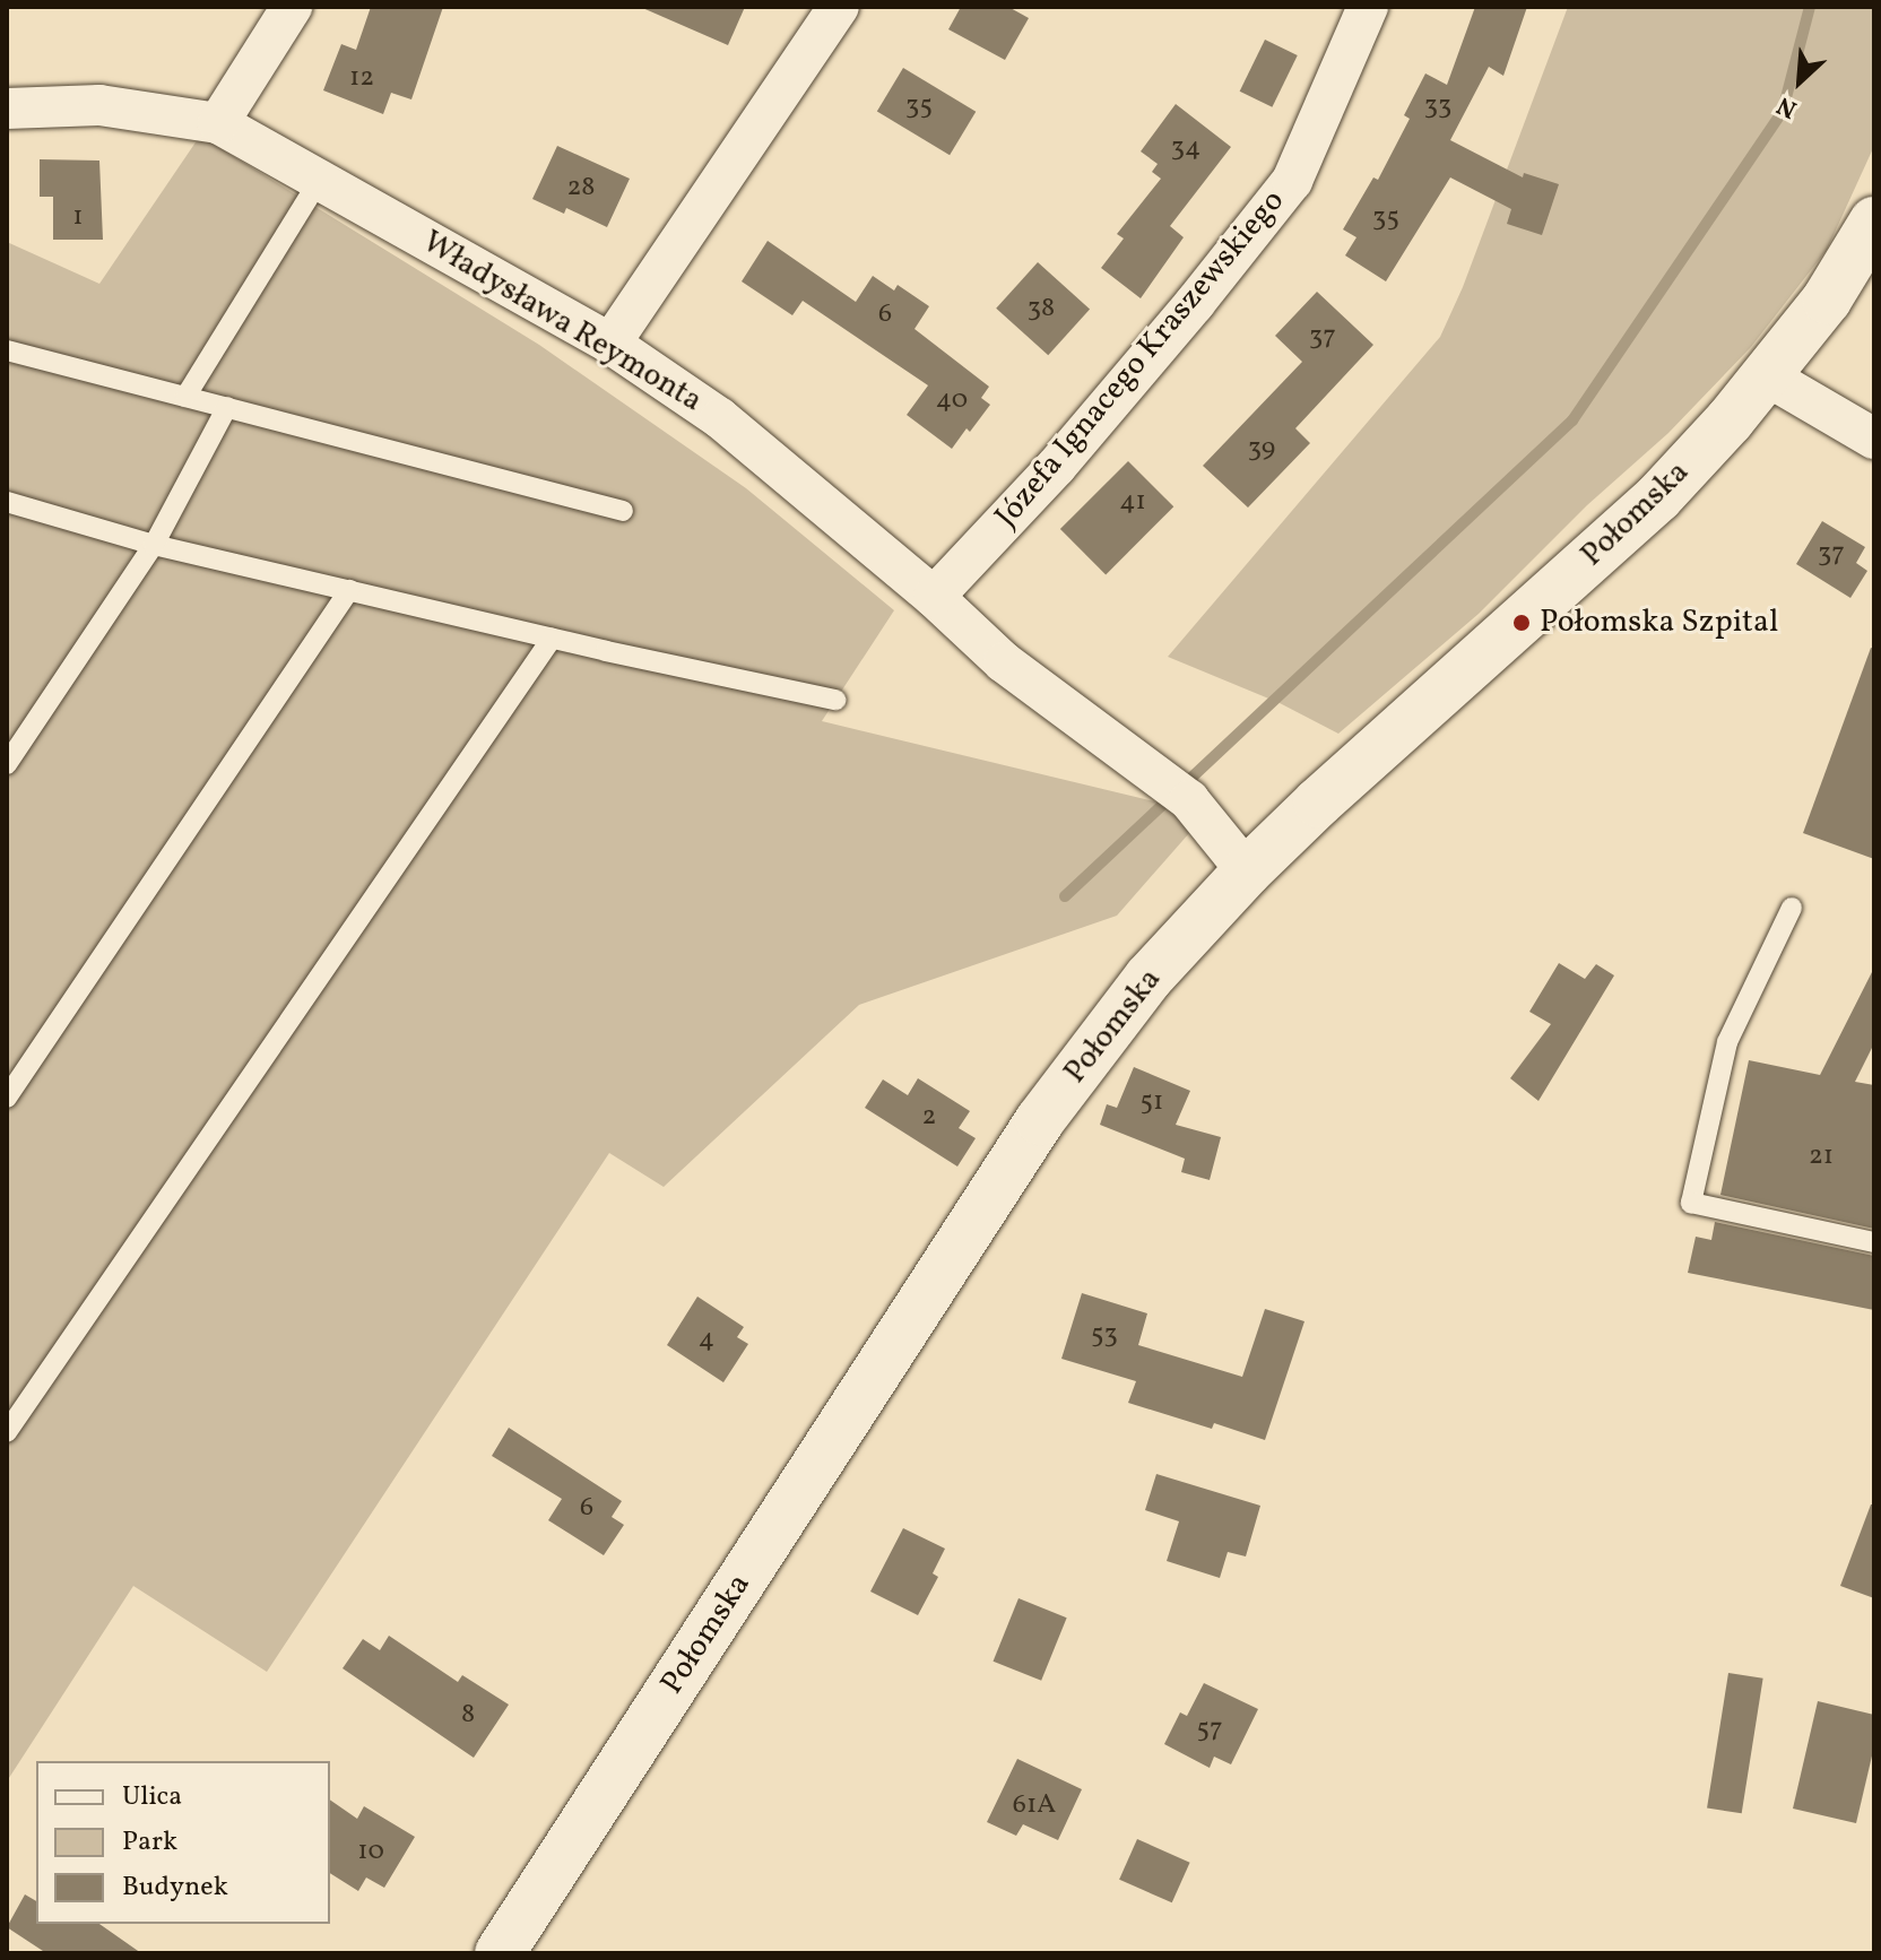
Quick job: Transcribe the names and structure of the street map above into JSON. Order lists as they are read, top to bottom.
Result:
{
  "streets": {
    "street": ["Władysława Reymonta", "Józefa Ignacego Kraszewskiego", "Połomska"]
  },
  "crossings": [
    ["Władysława Reymonta", "Józefa Ignacego Kraszewskiego"],
    ["Władysława Reymonta", "Połomska"]
  ],
  "places": ["Połomska Szpital"],
  "house_numbers": [
    "12",
    "35",
    "33",
    "34",
    "28",
    "1",
    "35",
    "38",
    "6",
    "37",
    "40",
    "39",
    "41",
    "37",
    "51",
    "2",
    "21",
    "53",
    "4",
    "6",
    "8",
    "57",
    "61A",
    "10"
  ],
  "legend": ["Ulica", "Park", "Budynek"],
  "north": "bottom left"
}
